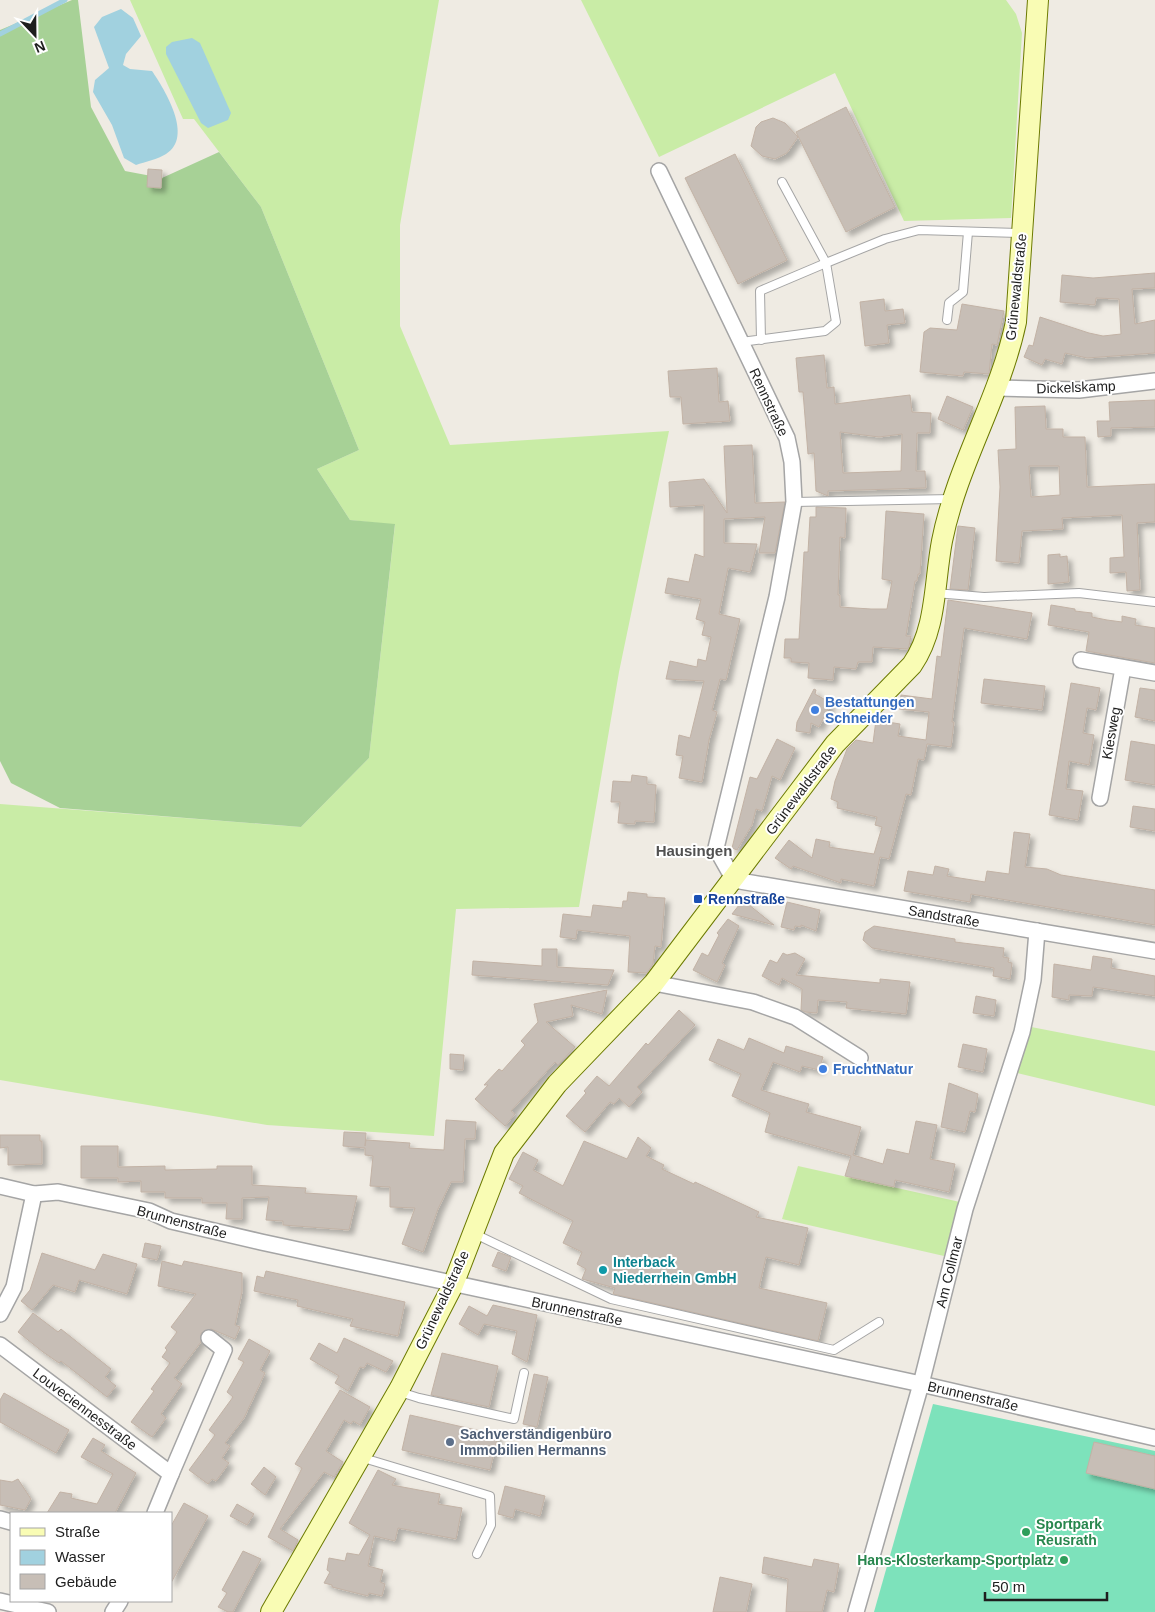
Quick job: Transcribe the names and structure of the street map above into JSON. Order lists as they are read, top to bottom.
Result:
{
  "streets": {
    "street": [
      "Grünewaldstraße",
      "Dickelskamp",
      "Rennstraße",
      "Kiesweg",
      "Sandstraße",
      "Brunnenstraße",
      "Am Collmar",
      "Louveciennesstraße"
    ]
  },
  "crossings": [
    ["Grünewaldstraße", "Dickelskamp"],
    ["Grünewaldstraße", "Rennstraße"],
    ["Grünewaldstraße", "Sandstraße"],
    ["Grünewaldstraße", "Brunnenstraße"],
    ["Rennstraße", "Sandstraße"],
    ["Sandstraße", "Am Collmar"],
    ["Brunnenstraße", "Am Collmar"]
  ],
  "districts": ["Hausingen"],
  "places": {
    "other": [
      "Bestattungen Schneider",
      "FruchtNatur",
      "Interback Niederrhein GmbH",
      "Sachverständigenbüro Immobilien Hermanns",
      "Sportpark Reusrath",
      "Hans-Klosterkamp-Sportplatz"
    ],
    "transit": ["Rennstraße"]
  },
  "legend": ["Straße", "Wasser", "Gebäude"],
  "scale_bar": "50 m",
  "north": "bottom"
}
